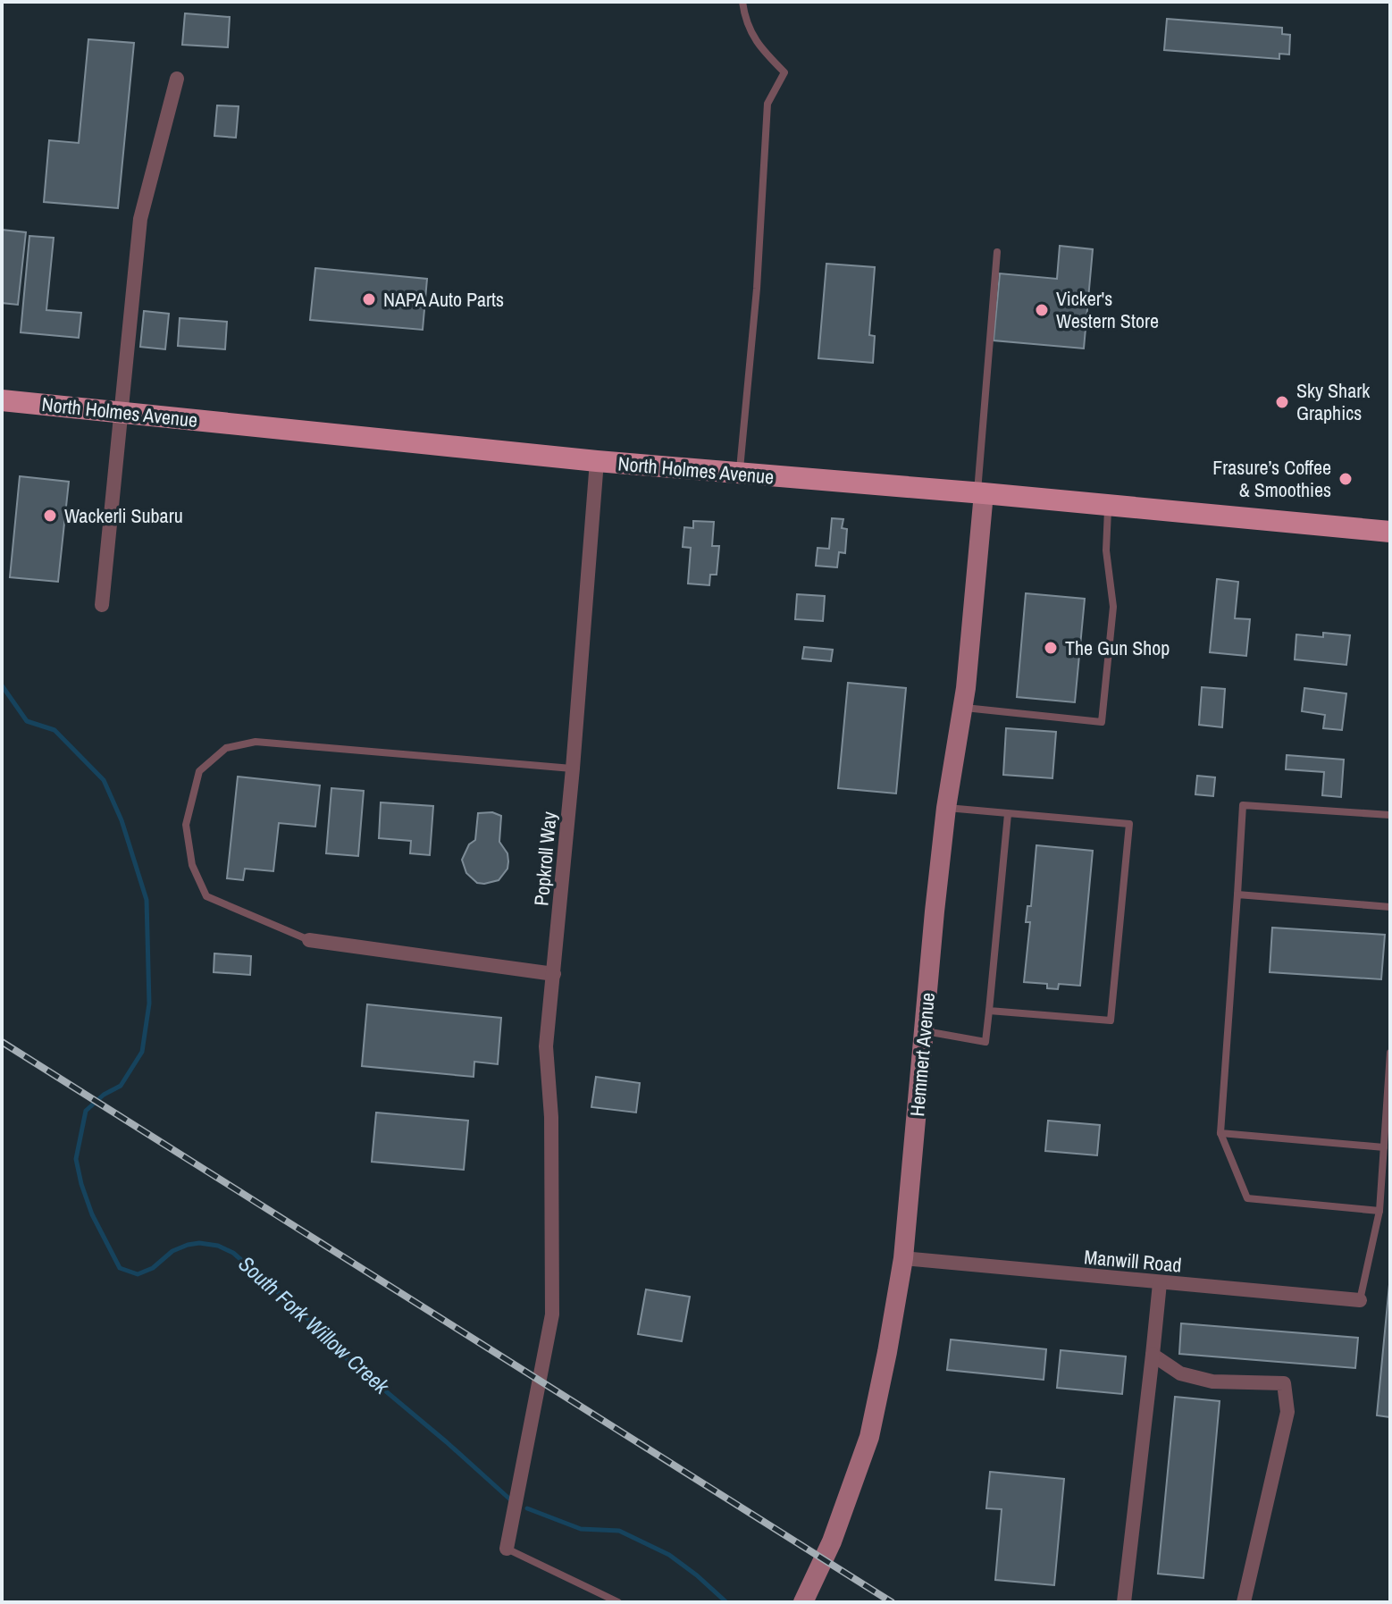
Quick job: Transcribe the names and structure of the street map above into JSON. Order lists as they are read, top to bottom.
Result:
{
  "streets": {
    "main road": ["North Holmes Avenue"],
    "street": ["Popkroll Way", "Hemmert Avenue", "Manwill Road"]
  },
  "crossings": [
    ["North Holmes Avenue", "Popkroll Way"],
    ["North Holmes Avenue", "Hemmert Avenue"],
    ["Hemmert Avenue", "Manwill Road"]
  ],
  "water": ["South Fork Willow Creek"],
  "places": [
    "NAPA Auto Parts",
    "Vicker's Western Store",
    "Sky Shark Graphics",
    "Frasure’s Coffee & Smoothies",
    "Wackerli Subaru",
    "The Gun Shop"
  ]
}
